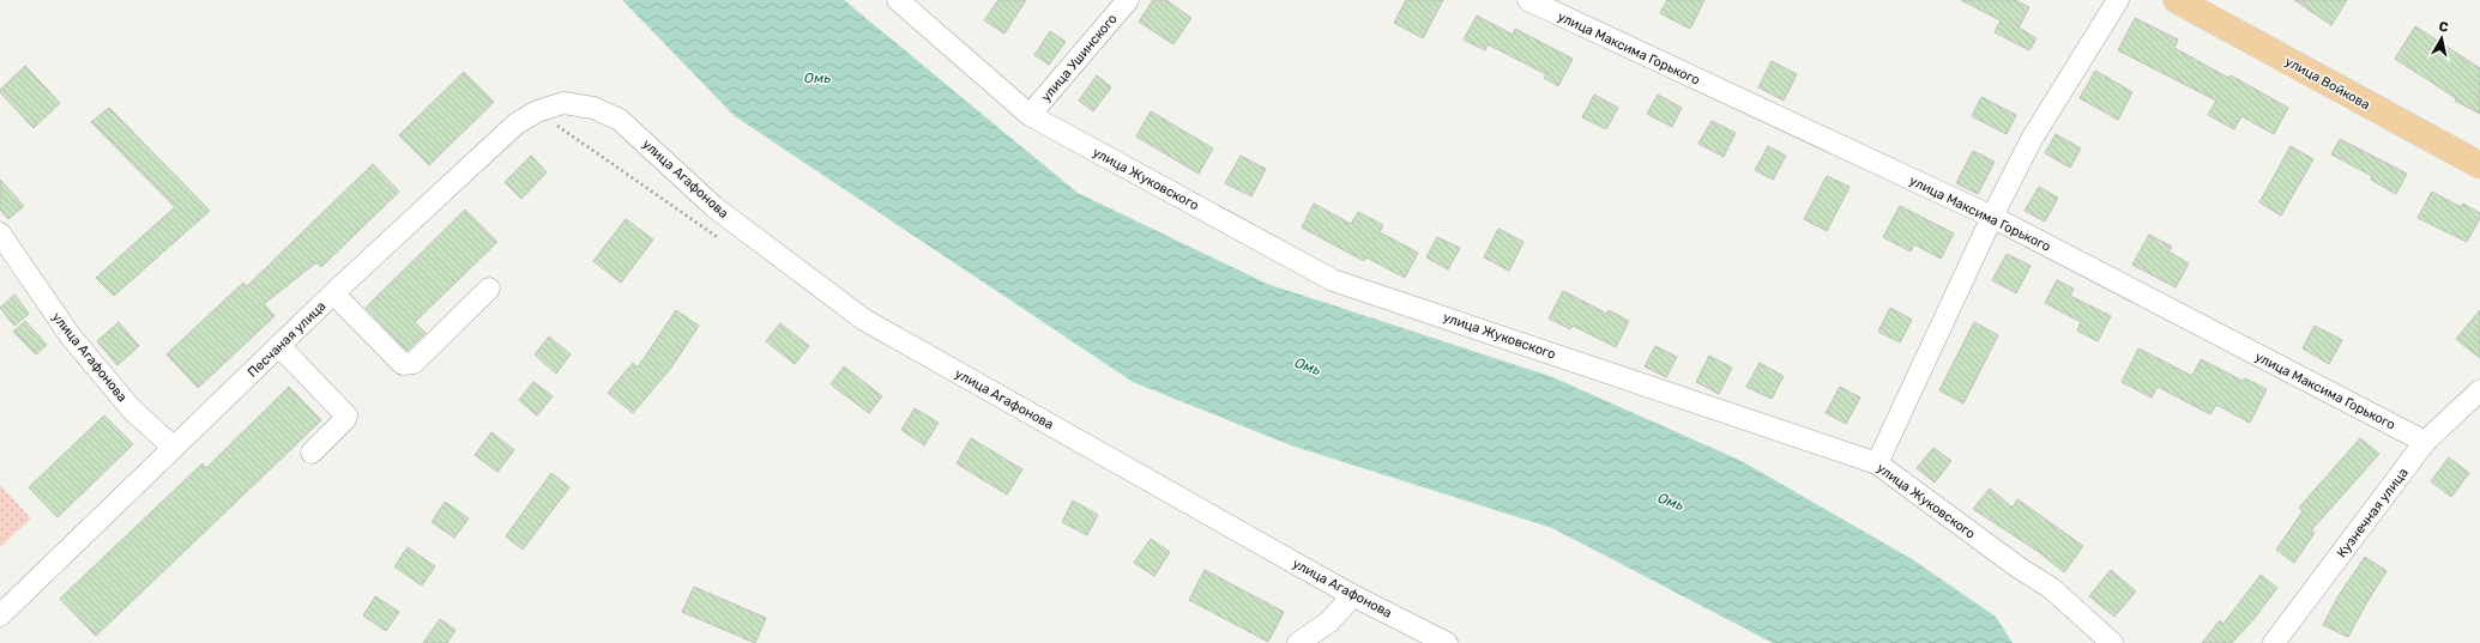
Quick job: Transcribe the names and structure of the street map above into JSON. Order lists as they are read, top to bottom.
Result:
{
  "streets": {
    "main road": ["улица Войкова"],
    "street": [
      "улица Максима Горького",
      "улица Ушинского",
      "улица Агафонова",
      "улица Жуковского",
      "Песчаная улица",
      "Кузнечная улица"
    ]
  },
  "crossings": [
    ["улица Максима Горького", "Кузнечная улица"],
    ["улица Ушинского", "улица Жуковского"],
    ["улица Агафонова", "Песчаная улица"]
  ],
  "water": ["Омь"],
  "north": "top"
}
